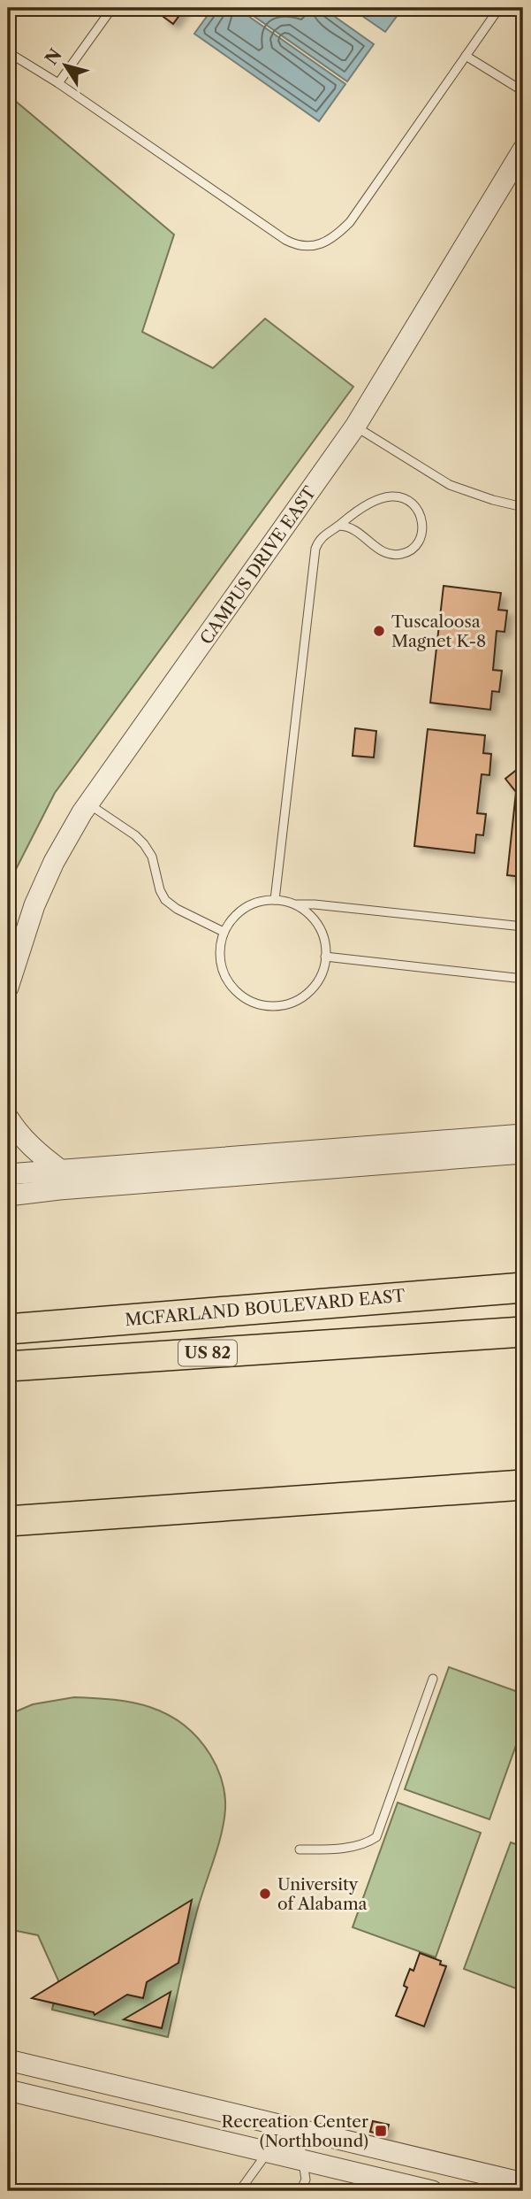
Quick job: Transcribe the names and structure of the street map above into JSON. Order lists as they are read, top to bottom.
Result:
{
  "streets": {
    "highway": ["MCFARLAND BOULEVARD EAST", "US 82"],
    "street": ["CAMPUS DRIVE EAST"]
  },
  "places": {
    "other": ["Tuscaloosa Magnet K-8", "University of Alabama"],
    "transit": ["Recreation Center (Northbound)"]
  },
  "north": "top left"
}
